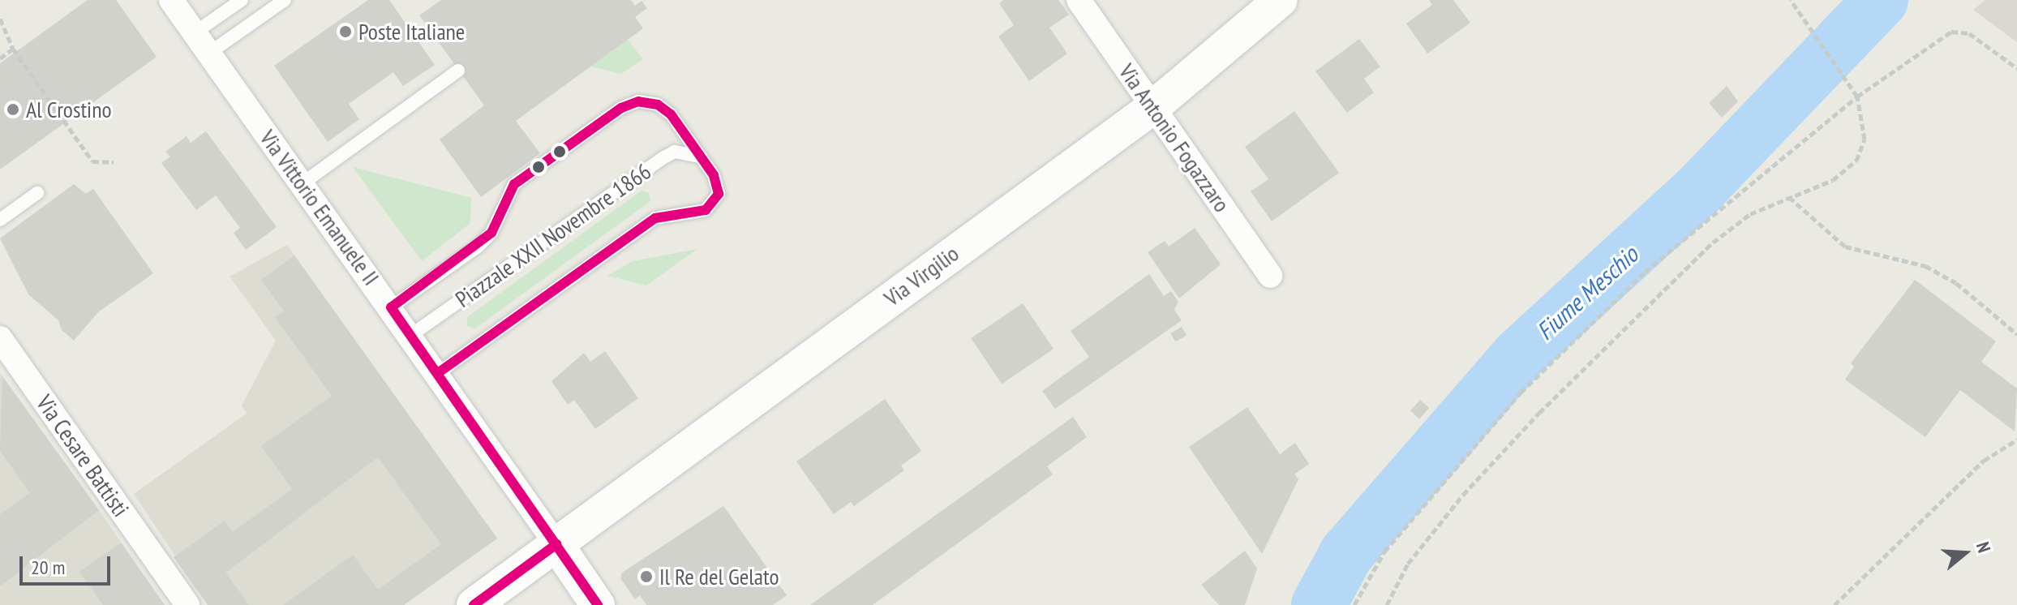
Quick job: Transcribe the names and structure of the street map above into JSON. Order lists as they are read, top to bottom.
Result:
{
  "streets": {
    "main road": ["Via Virgilio"],
    "street": ["Via Antonio Fogazzaro", "Via Vittorio Emanuele II", "Via Cesare Battisti"],
    "lane": ["Piazzale XXII Novembre 1866"]
  },
  "crossings": [
    ["Via Antonio Fogazzaro", "Via Virgilio"],
    ["Via Vittorio Emanuele II", "Piazzale XXII Novembre 1866"],
    ["Via Vittorio Emanuele II", "Via Virgilio"]
  ],
  "water": ["Fiume Meschio"],
  "places": ["Poste Italiane", "Al Crostino", "Il Re del Gelato"],
  "scale_bar": "20 m",
  "north": "right"
}
